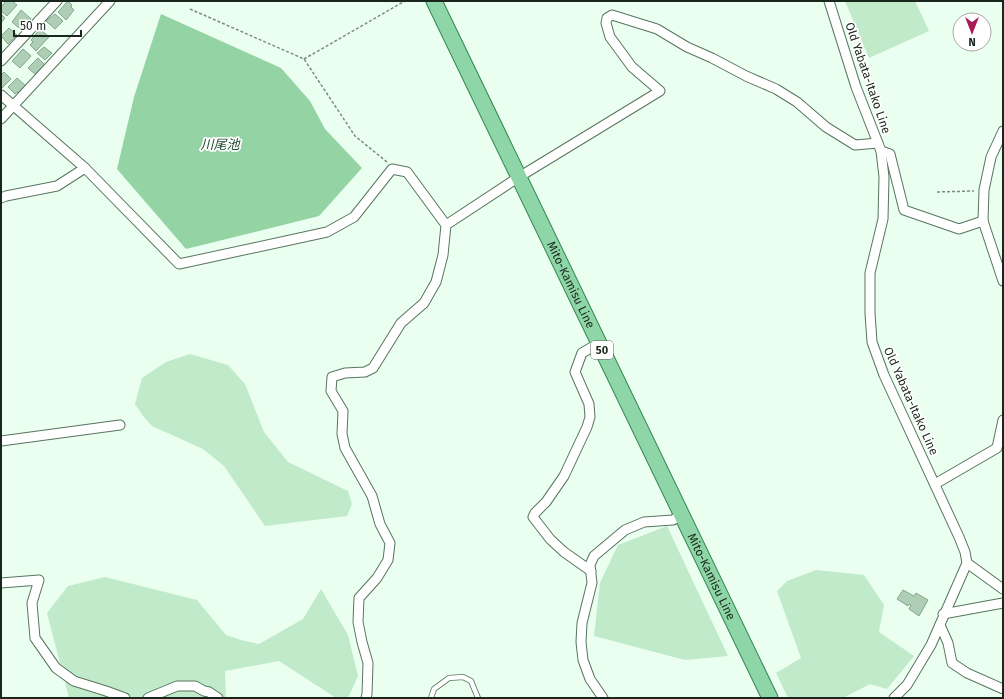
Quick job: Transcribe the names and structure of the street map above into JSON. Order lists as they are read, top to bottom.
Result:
{
  "streets": {
    "main road": ["Mito-Kamisu Line", "50"],
    "street": ["Old Yabata-Itako Line"]
  },
  "water": ["川尾池"],
  "scale_bar": "50 m",
  "north": "bottom"
}
